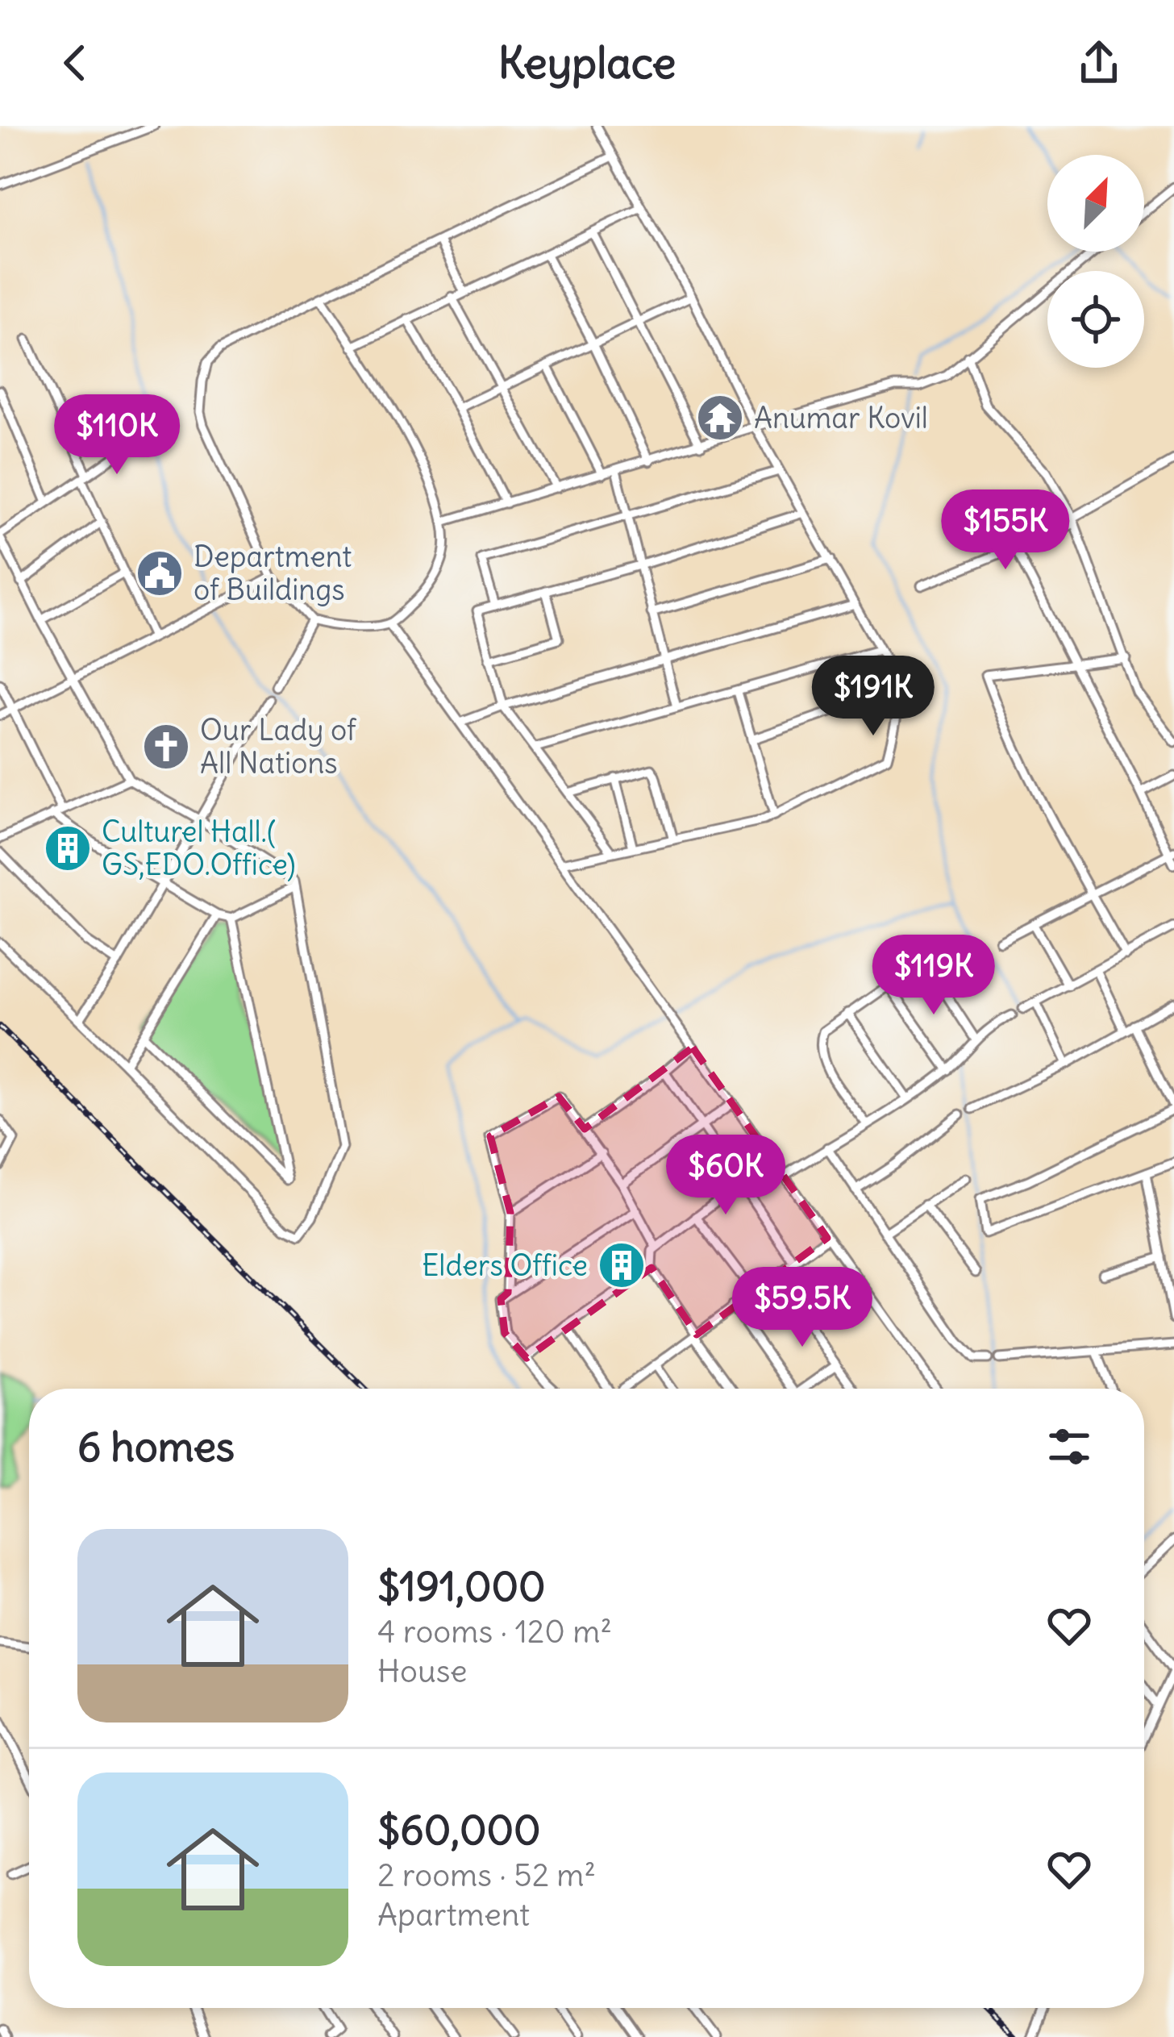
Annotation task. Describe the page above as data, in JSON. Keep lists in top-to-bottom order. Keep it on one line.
{"places":{"temple":["Anumar Kovil"],"public building":["Department of Buildings"],"church":["Our Lady of All Nations"],"building":["Culturel Hall.( GS,EDO.Office)","Elders Office"]},"north":"top right","page":{"header":"Keyplace","price":["$110K","$155K","$191K","$119K","$60K","$59.5K"],"heading":"6 homes","list":[{"name":"$191,000","note":"4 rooms · 120 m² · House"},{"name":"$60,000","note":"2 rooms · 52 m² · Apartment"}]}}
